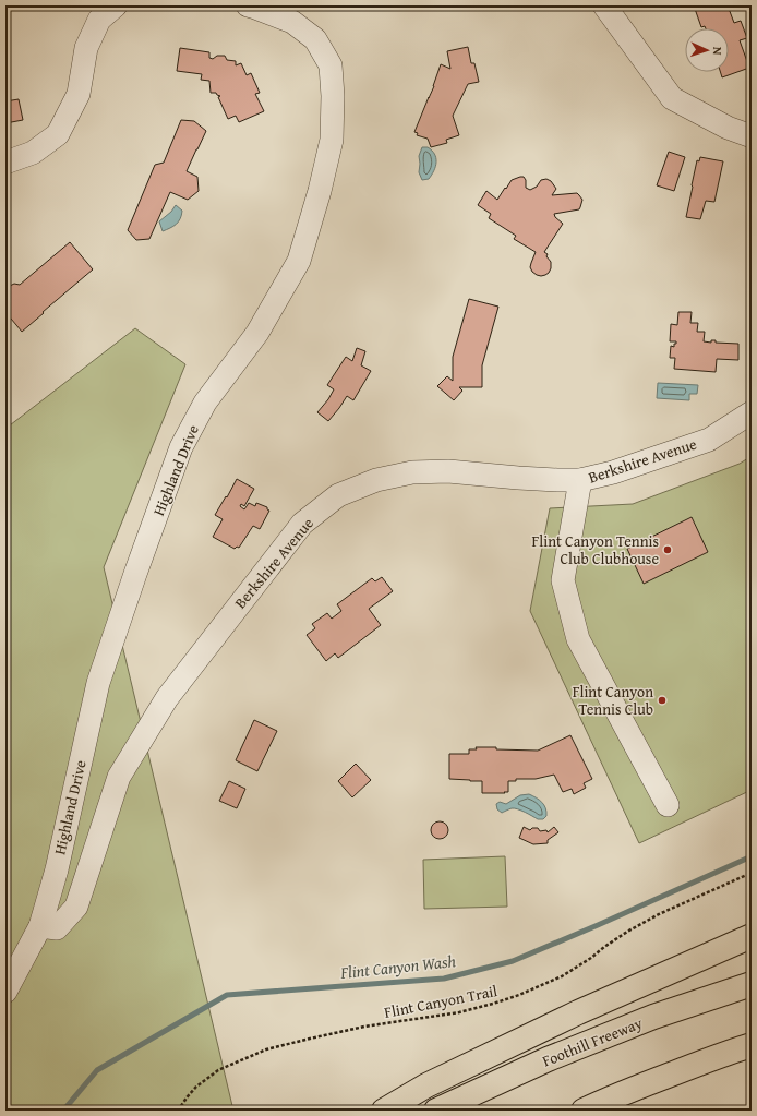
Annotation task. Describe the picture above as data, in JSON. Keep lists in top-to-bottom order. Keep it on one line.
{"streets":{"highway":["Foothill Freeway"],"street":["Berkshire Avenue","Highland Drive"],"path":["Flint Canyon Trail"]},"crossings":[["Berkshire Avenue","Highland Drive"]],"water":["Flint Canyon Wash"],"places":["Flint Canyon Tennis Club Clubhouse","Flint Canyon Tennis Club"],"north":"right"}
